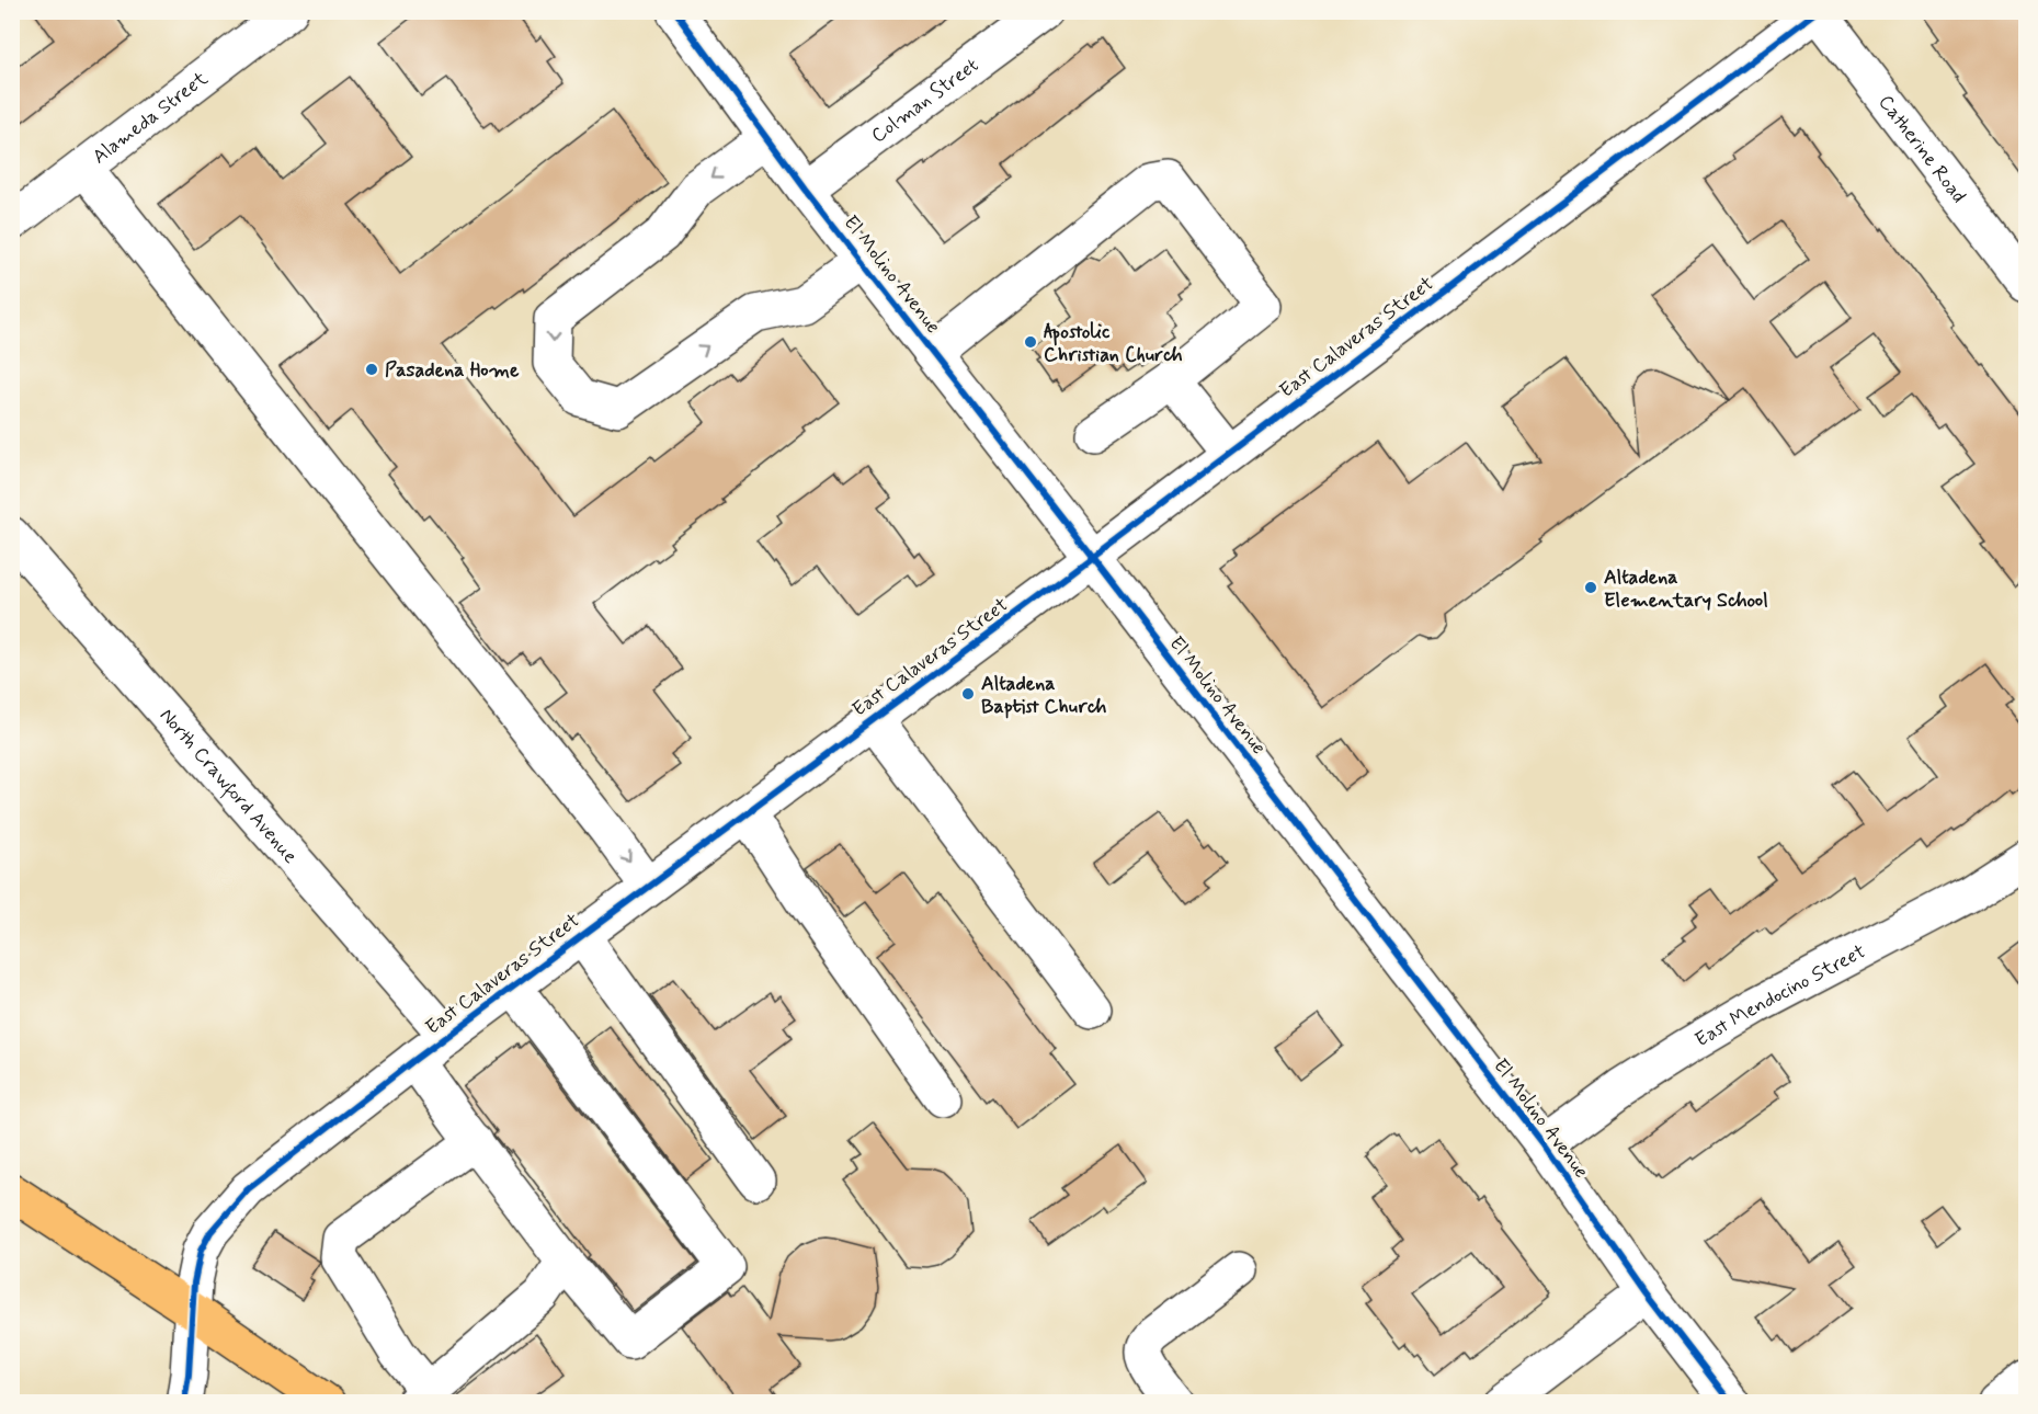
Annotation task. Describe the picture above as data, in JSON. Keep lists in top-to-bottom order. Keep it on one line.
{"streets":{"street":["Colman Street","Alameda Street","Catherine Road","El Molino Avenue","East Calaveras Street","North Crawford Avenue","East Mendocino Street"]},"crossings":[["Colman Street","El Molino Avenue"],["Catherine Road","East Calaveras Street"],["El Molino Avenue","East Calaveras Street"],["El Molino Avenue","East Mendocino Street"],["East Calaveras Street","North Crawford Avenue"]],"places":["Apostolic Christian Church","Pasadena Home","Altadena Elementary School","Altadena Baptist Church"]}
